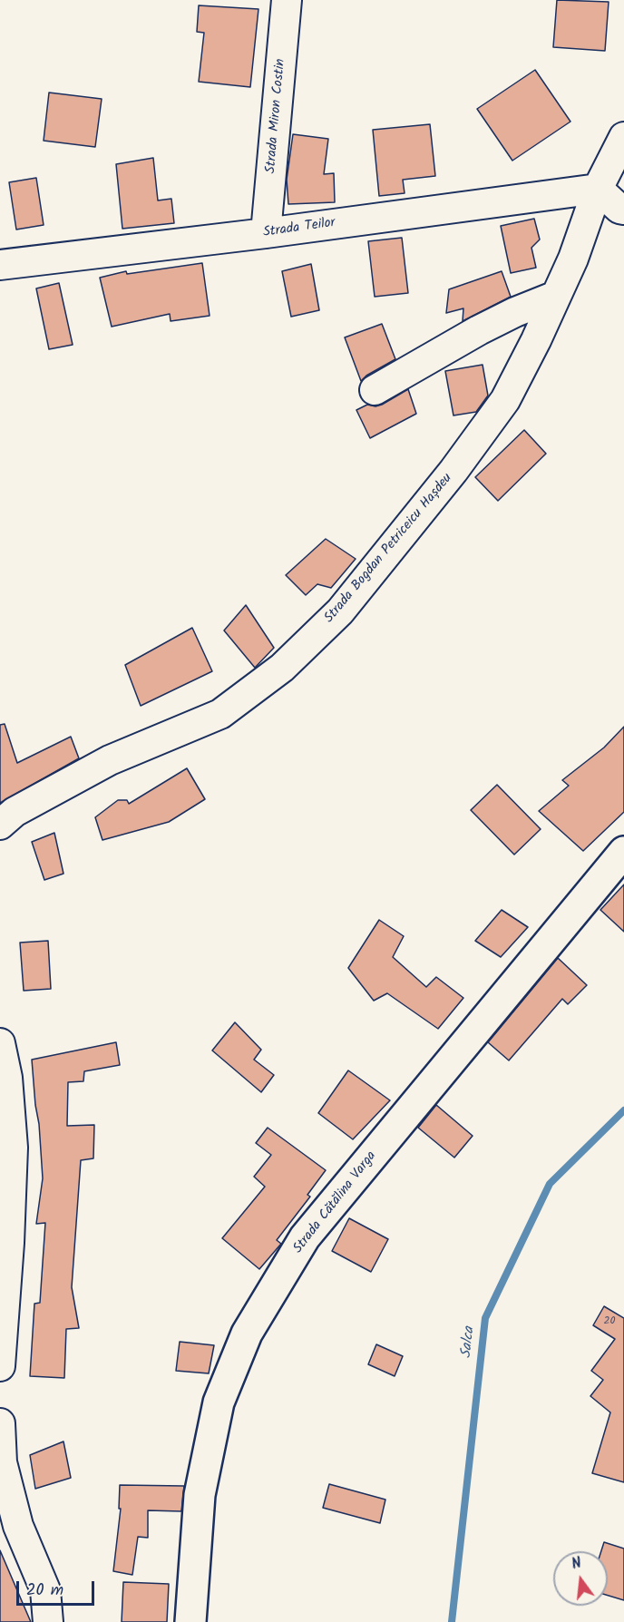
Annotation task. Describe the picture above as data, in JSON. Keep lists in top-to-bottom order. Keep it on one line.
{"streets":{"main road":["Strada Cătălina Varga"],"street":["Strada Miron Costin","Strada Teilor","Strada Bogdan Petriceicu Hașdeu"]},"crossings":[["Strada Miron Costin","Strada Teilor"],["Strada Teilor","Strada Bogdan Petriceicu Hașdeu"]],"water":["Salca"],"house_numbers":["20"],"scale_bar":"20 m","north":"top"}
